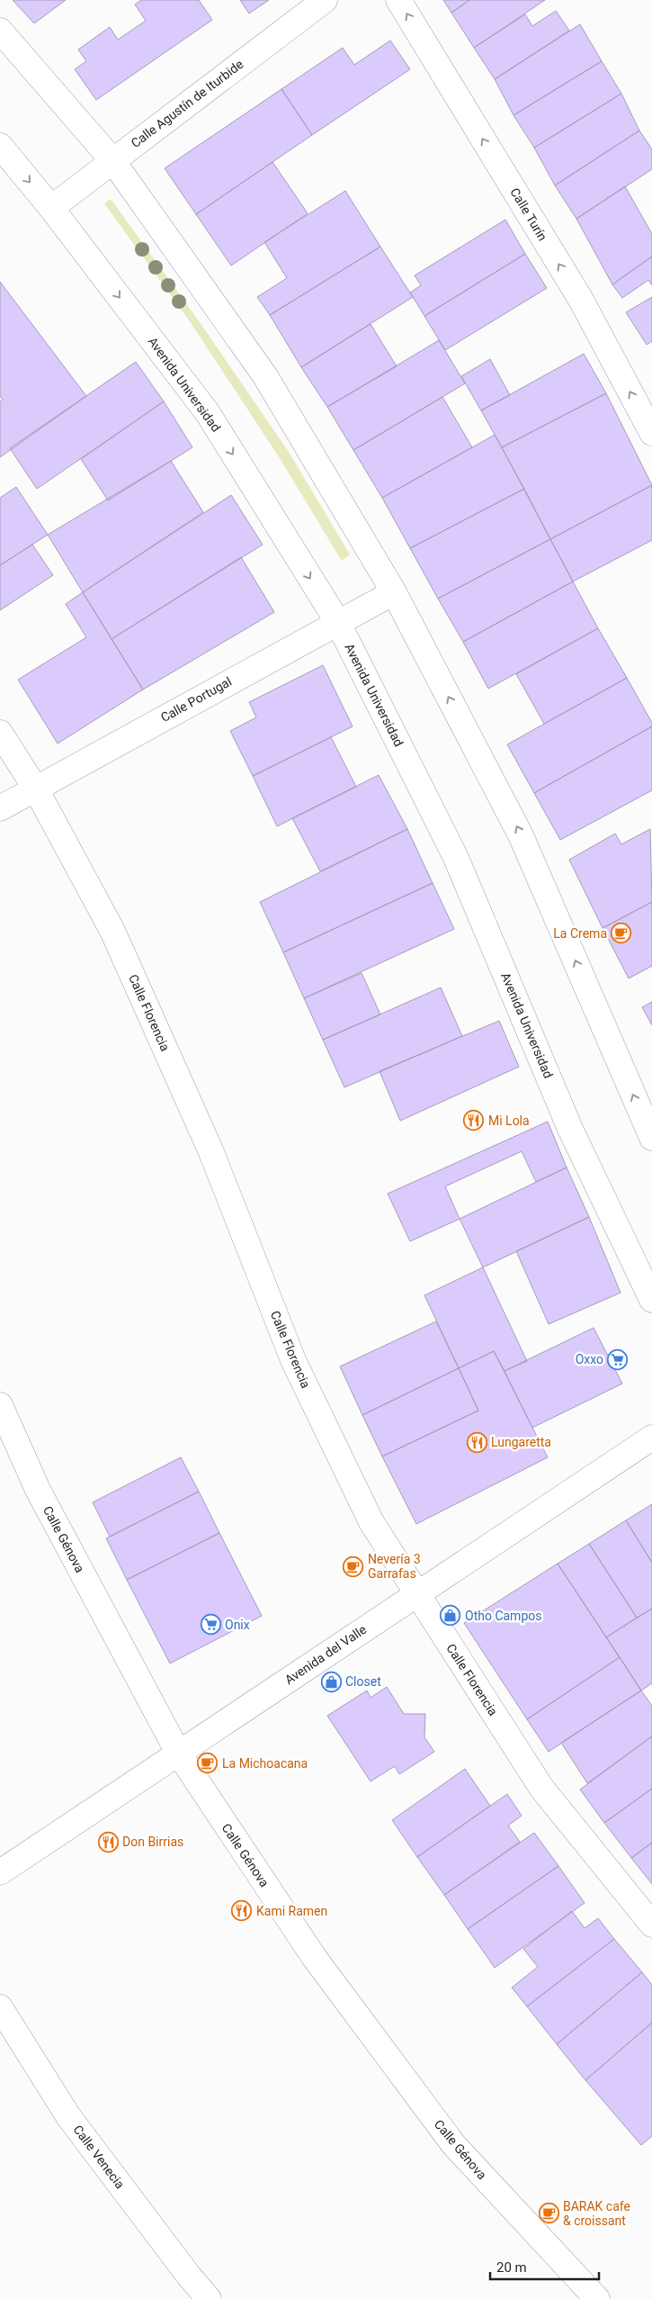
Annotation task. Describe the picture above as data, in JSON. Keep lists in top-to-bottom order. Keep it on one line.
{"streets":{"street":["Calle Agustín de Iturbide","Calle Turín","Avenida Universidad","Calle Portugal","Calle Florencia","Calle Génova","Avenida del Valle","Calle Venecia"]},"crossings":[["Calle Agustín de Iturbide","Avenida Universidad"],["Avenida Universidad","Calle Portugal"],["Calle Portugal","Calle Florencia"],["Calle Florencia","Avenida del Valle"],["Calle Génova","Avenida del Valle"]],"one_way":["Calle Turín"],"places":{"cafe":["La Crema","Nevería 3 Garrafas","La Michoacana","BARAK cafe & croissant"],"restaurant":["Mi Lola","Lungaretta","Don Birrias","Kami Ramen"],"supermarket":["Oxxo","Onix"],"shop":["Otho Campos","Closet"]},"scale_bar":"20 m"}
